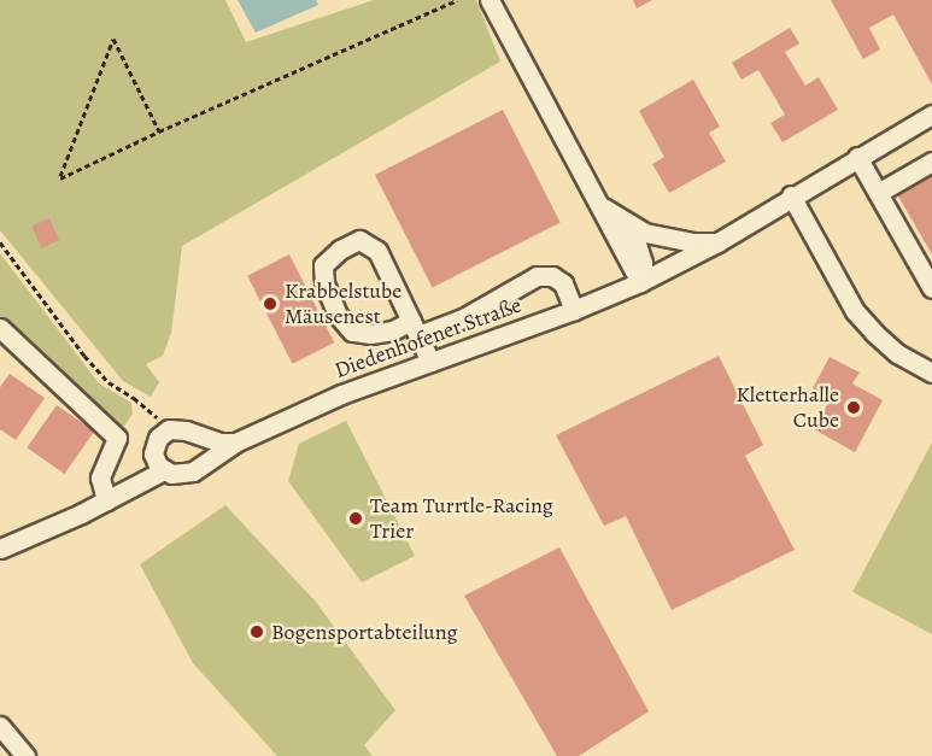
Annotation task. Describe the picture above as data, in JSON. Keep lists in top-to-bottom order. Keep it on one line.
{"streets":{"street":["Diedenhofener Straße"]},"places":["Krabbelstube Mäusenest","Kletterhalle Cube","Team Turrtle-Racing Trier","Bogensportabteilung"]}
